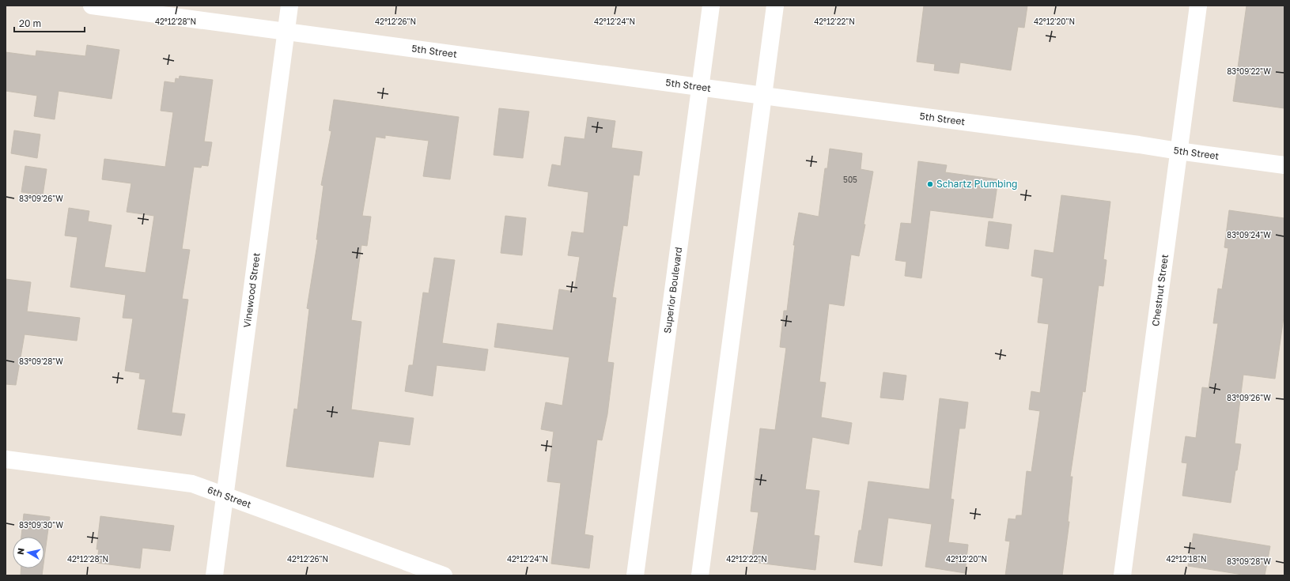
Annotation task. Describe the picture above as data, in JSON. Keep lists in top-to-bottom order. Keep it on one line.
{"streets":{"street":["5th Street","Superior Boulevard","Chestnut Street","Vinewood Street","6th Street"]},"crossings":[["5th Street","Superior Boulevard"],["5th Street","Chestnut Street"],["5th Street","Vinewood Street"],["Vinewood Street","6th Street"]],"places":["Schartz Plumbing"],"house_numbers":["505"],"scale_bar":"20 m","north":"left","coordinates":["42°12'28\"N","42°12'26\"N","42°12'24\"N","42°12'22\"N","42°12'20\"N","83°09'22\"W","83°09'26\"W","83°09'24\"W","83°09'28\"W","83°09'30\"W","42°12'18\"N"]}
